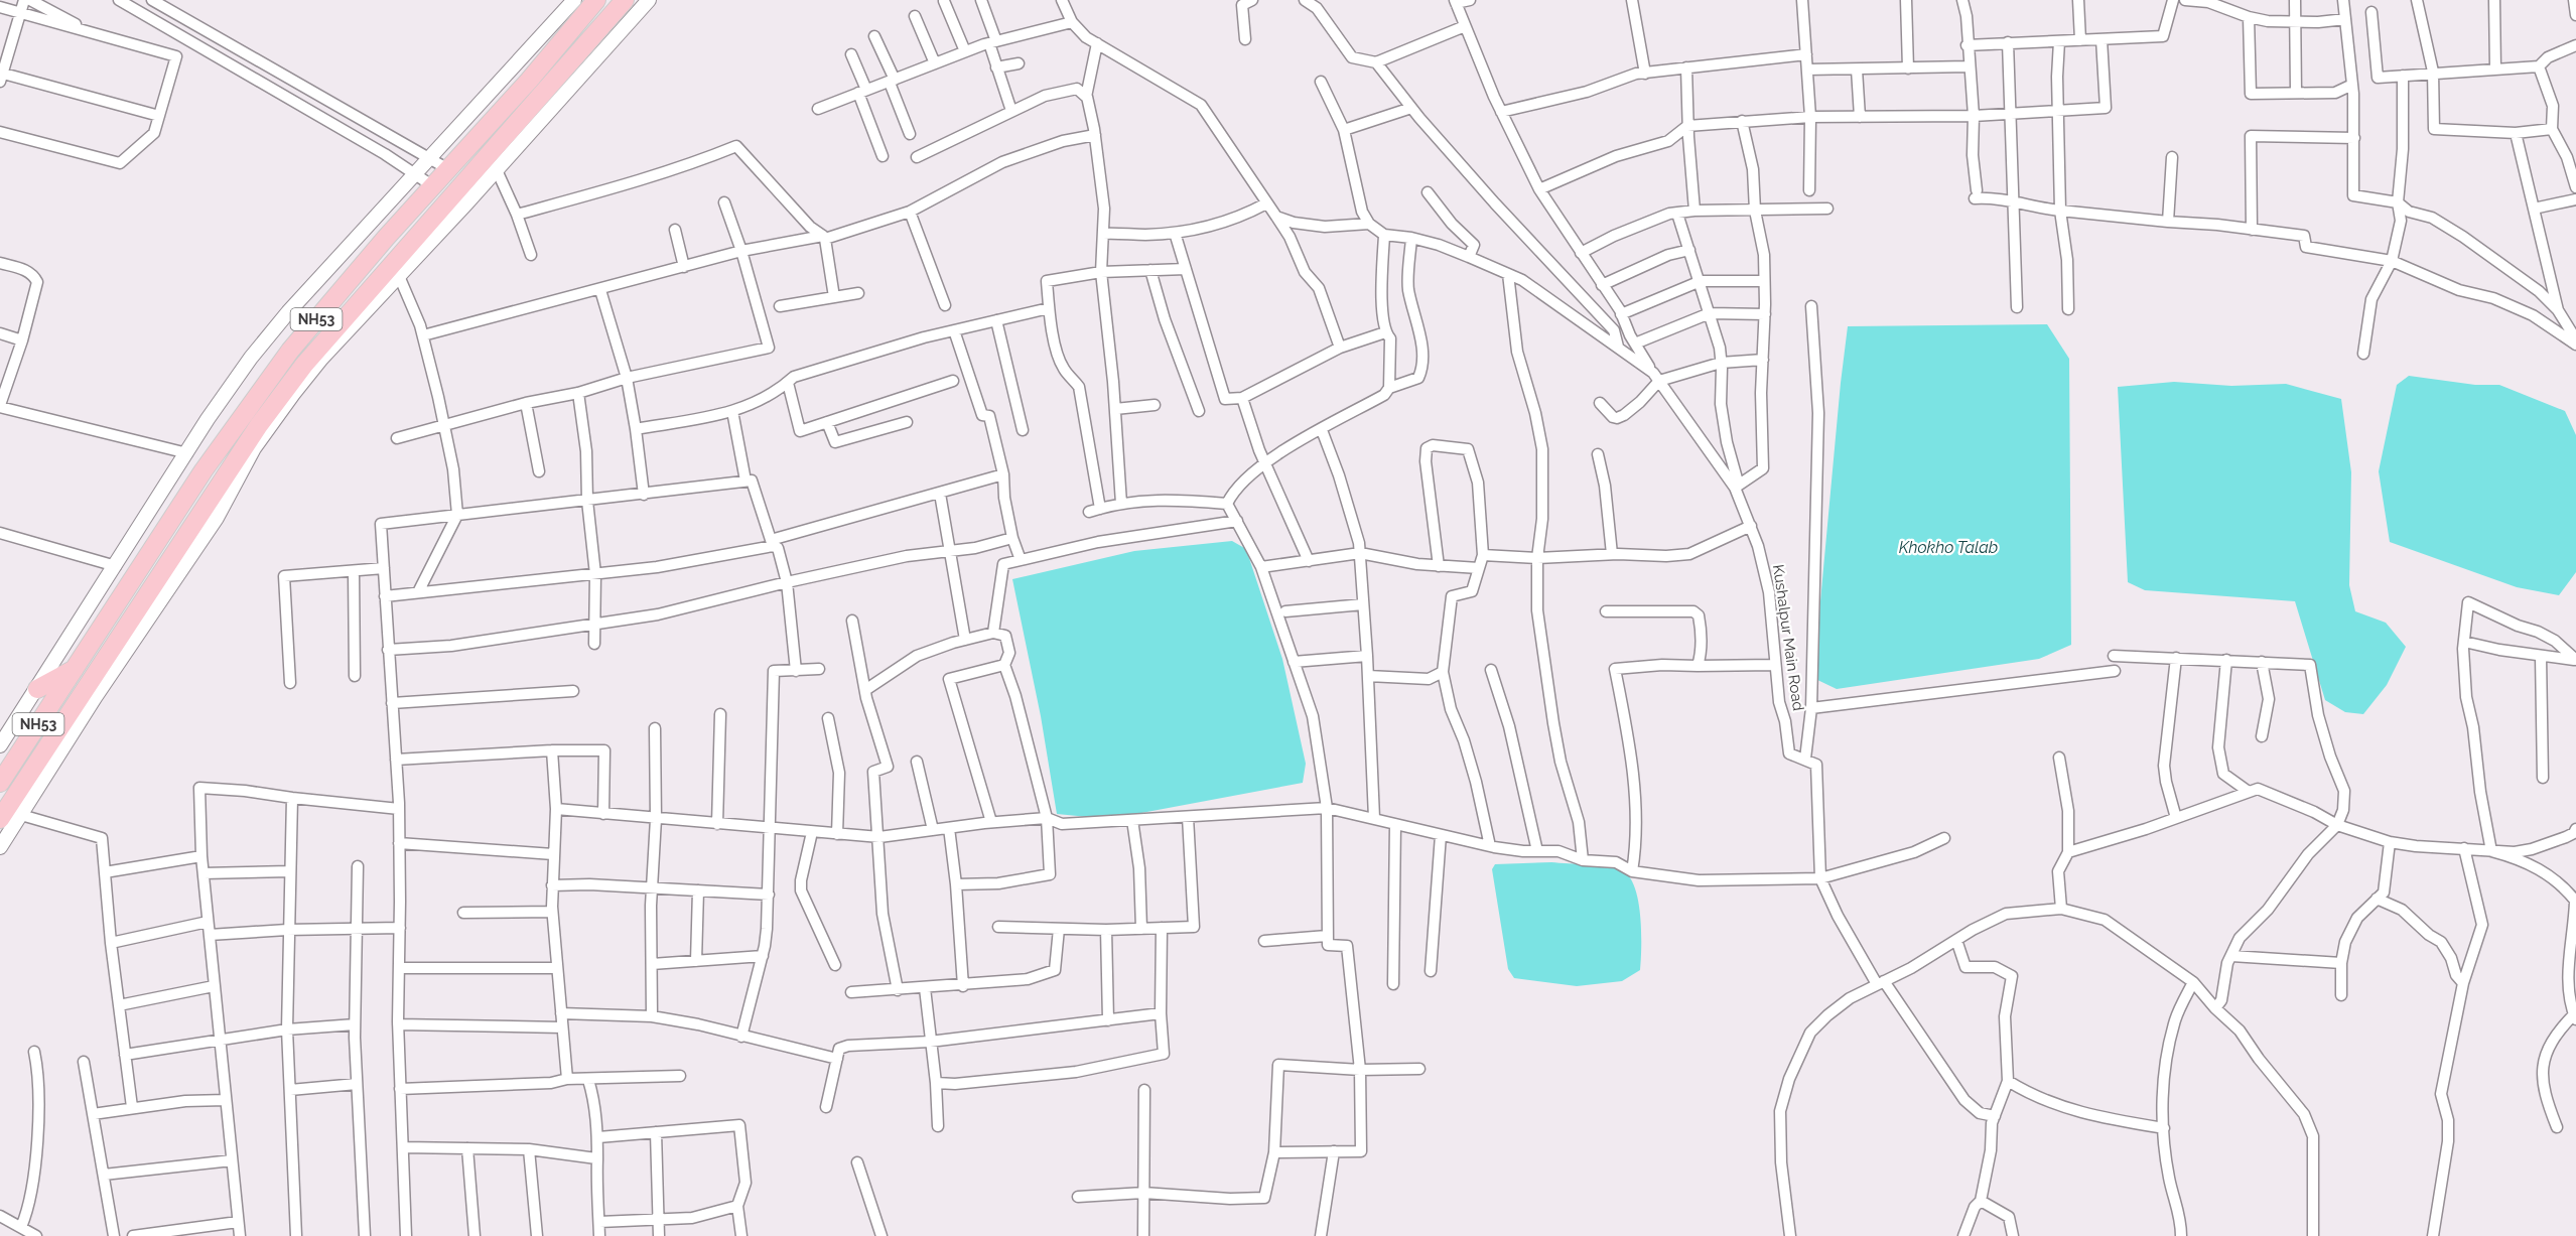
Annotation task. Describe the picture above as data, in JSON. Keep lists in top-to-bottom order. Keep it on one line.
{"streets":{"highway":["NH53"],"street":["Kushalpur Main Road"]},"water":["Khokho Talab"]}
